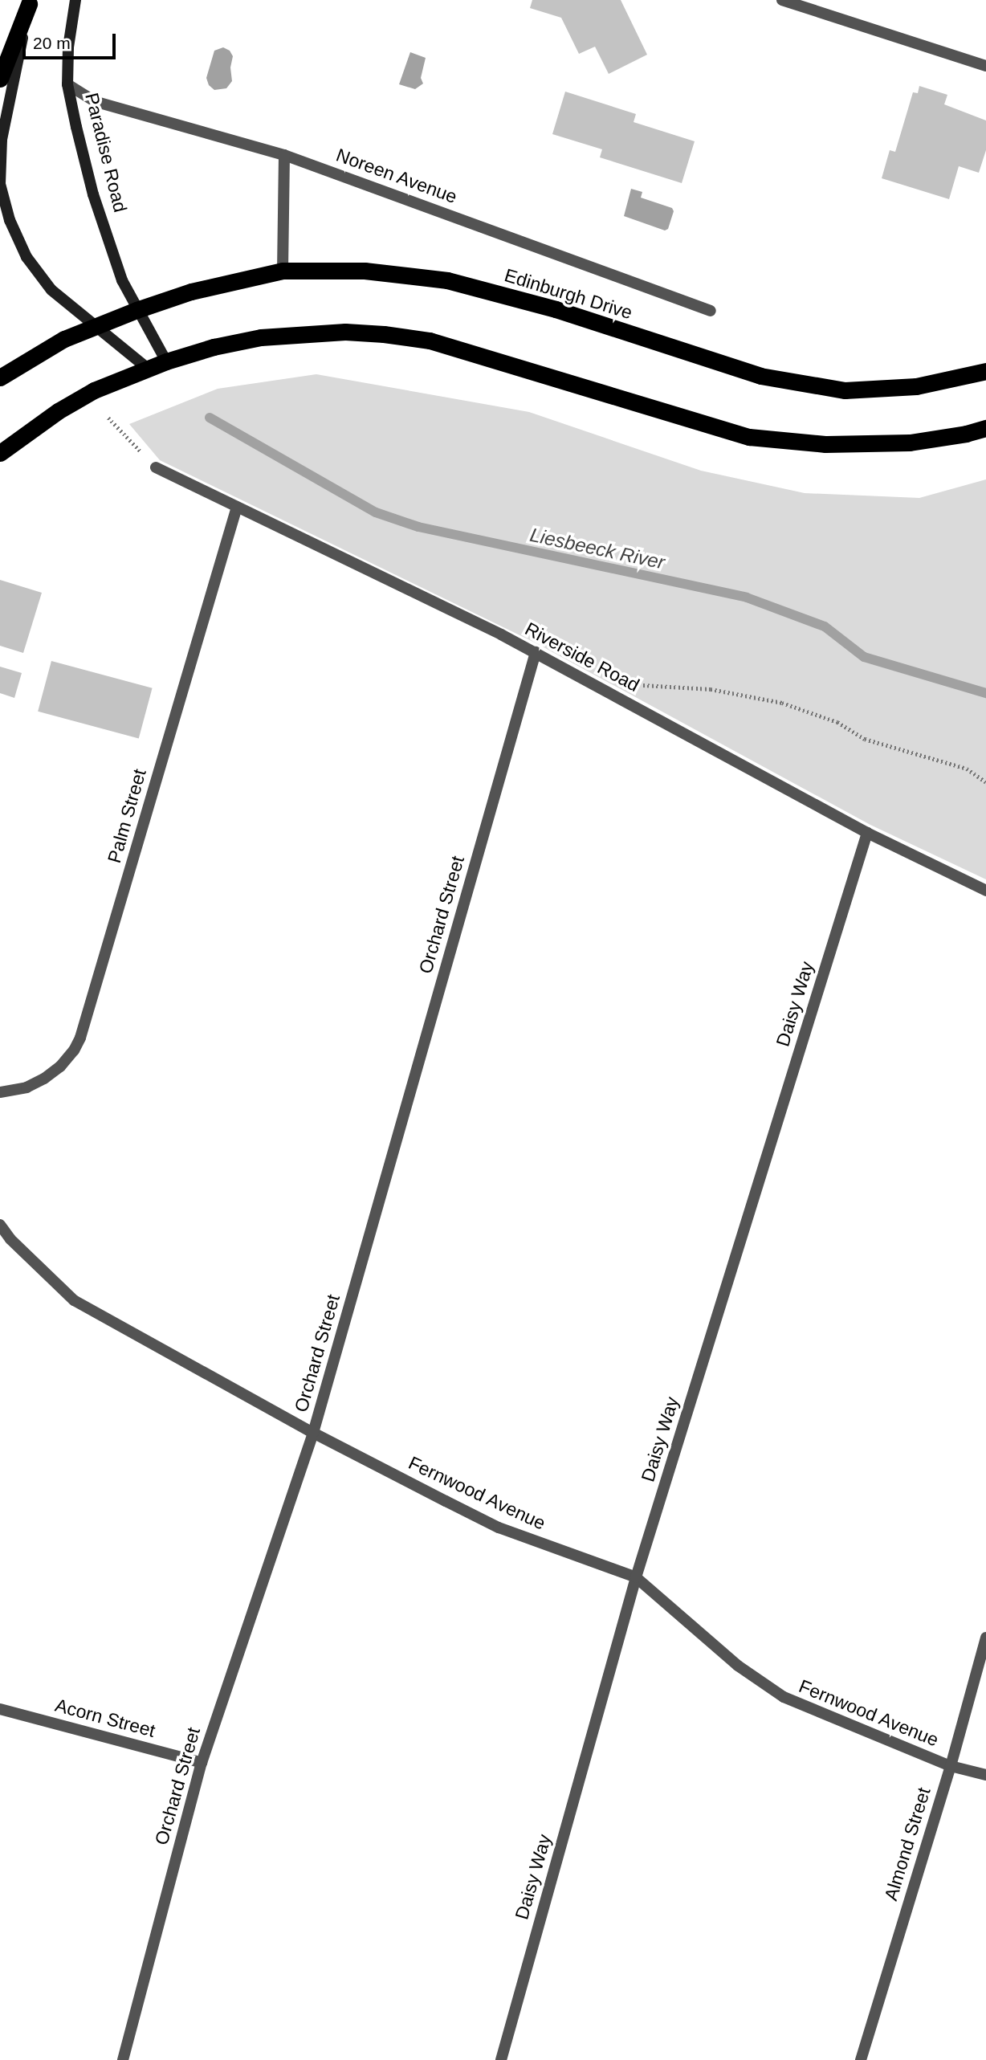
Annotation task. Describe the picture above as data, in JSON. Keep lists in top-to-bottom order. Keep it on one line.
{"streets":{"highway":["Edinburgh Drive"],"main road":["Paradise Road"],"street":["Noreen Avenue","Riverside Road","Palm Street","Orchard Street","Daisy Way","Fernwood Avenue","Acorn Street","Almond Street"]},"crossings":[["Paradise Road","Noreen Avenue"],["Paradise Road","Edinburgh Drive"],["Riverside Road","Palm Street"],["Riverside Road","Orchard Street"],["Riverside Road","Daisy Way"],["Orchard Street","Fernwood Avenue"],["Orchard Street","Acorn Street"],["Daisy Way","Fernwood Avenue"],["Fernwood Avenue","Almond Street"]],"water":["Liesbeeck River"],"scale_bar":"20 m"}
